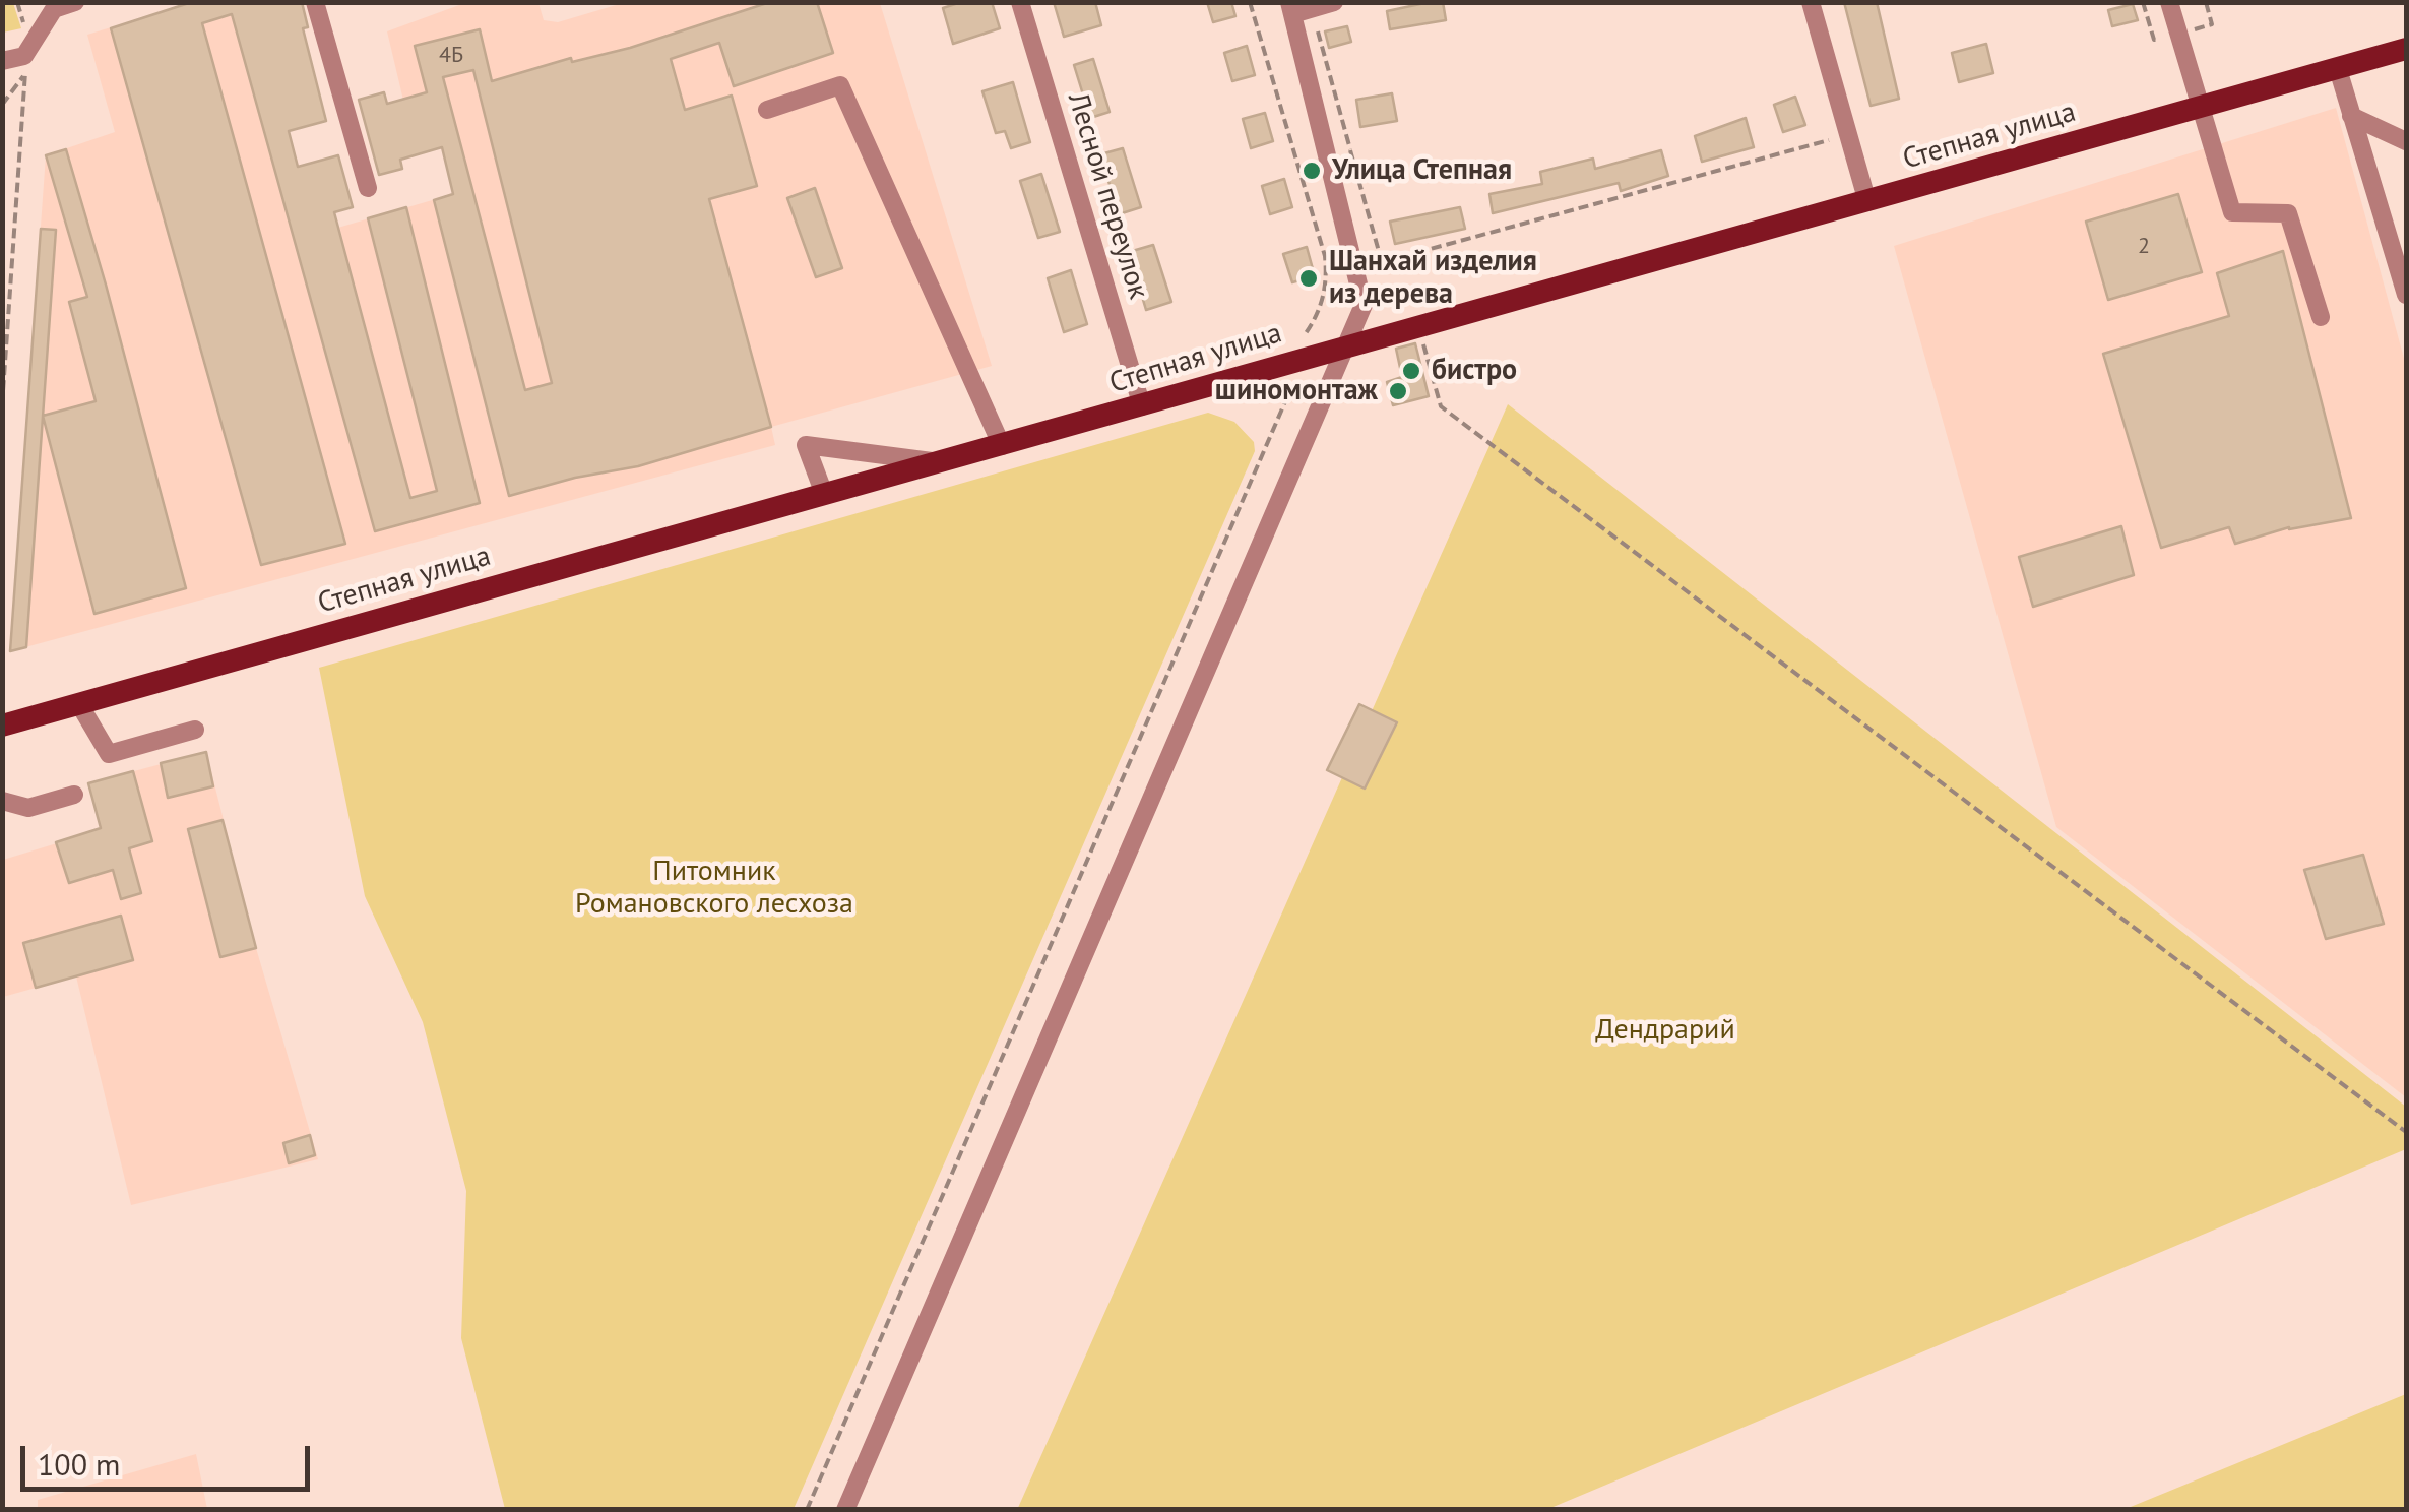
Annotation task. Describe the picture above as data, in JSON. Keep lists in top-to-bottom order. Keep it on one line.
{"streets":{"main road":["Степная улица"],"street":["Лесной переулок"]},"crossings":[["Степная улица","Лесной переулок"]],"parks":["Питомник Романовского лесхоза","Дендрарий"],"places":["Улица Степная","Шанхай изделия из дерева","бистро","шиномонтаж"],"house_numbers":["4Б","2"],"scale_bar":"100 m"}
